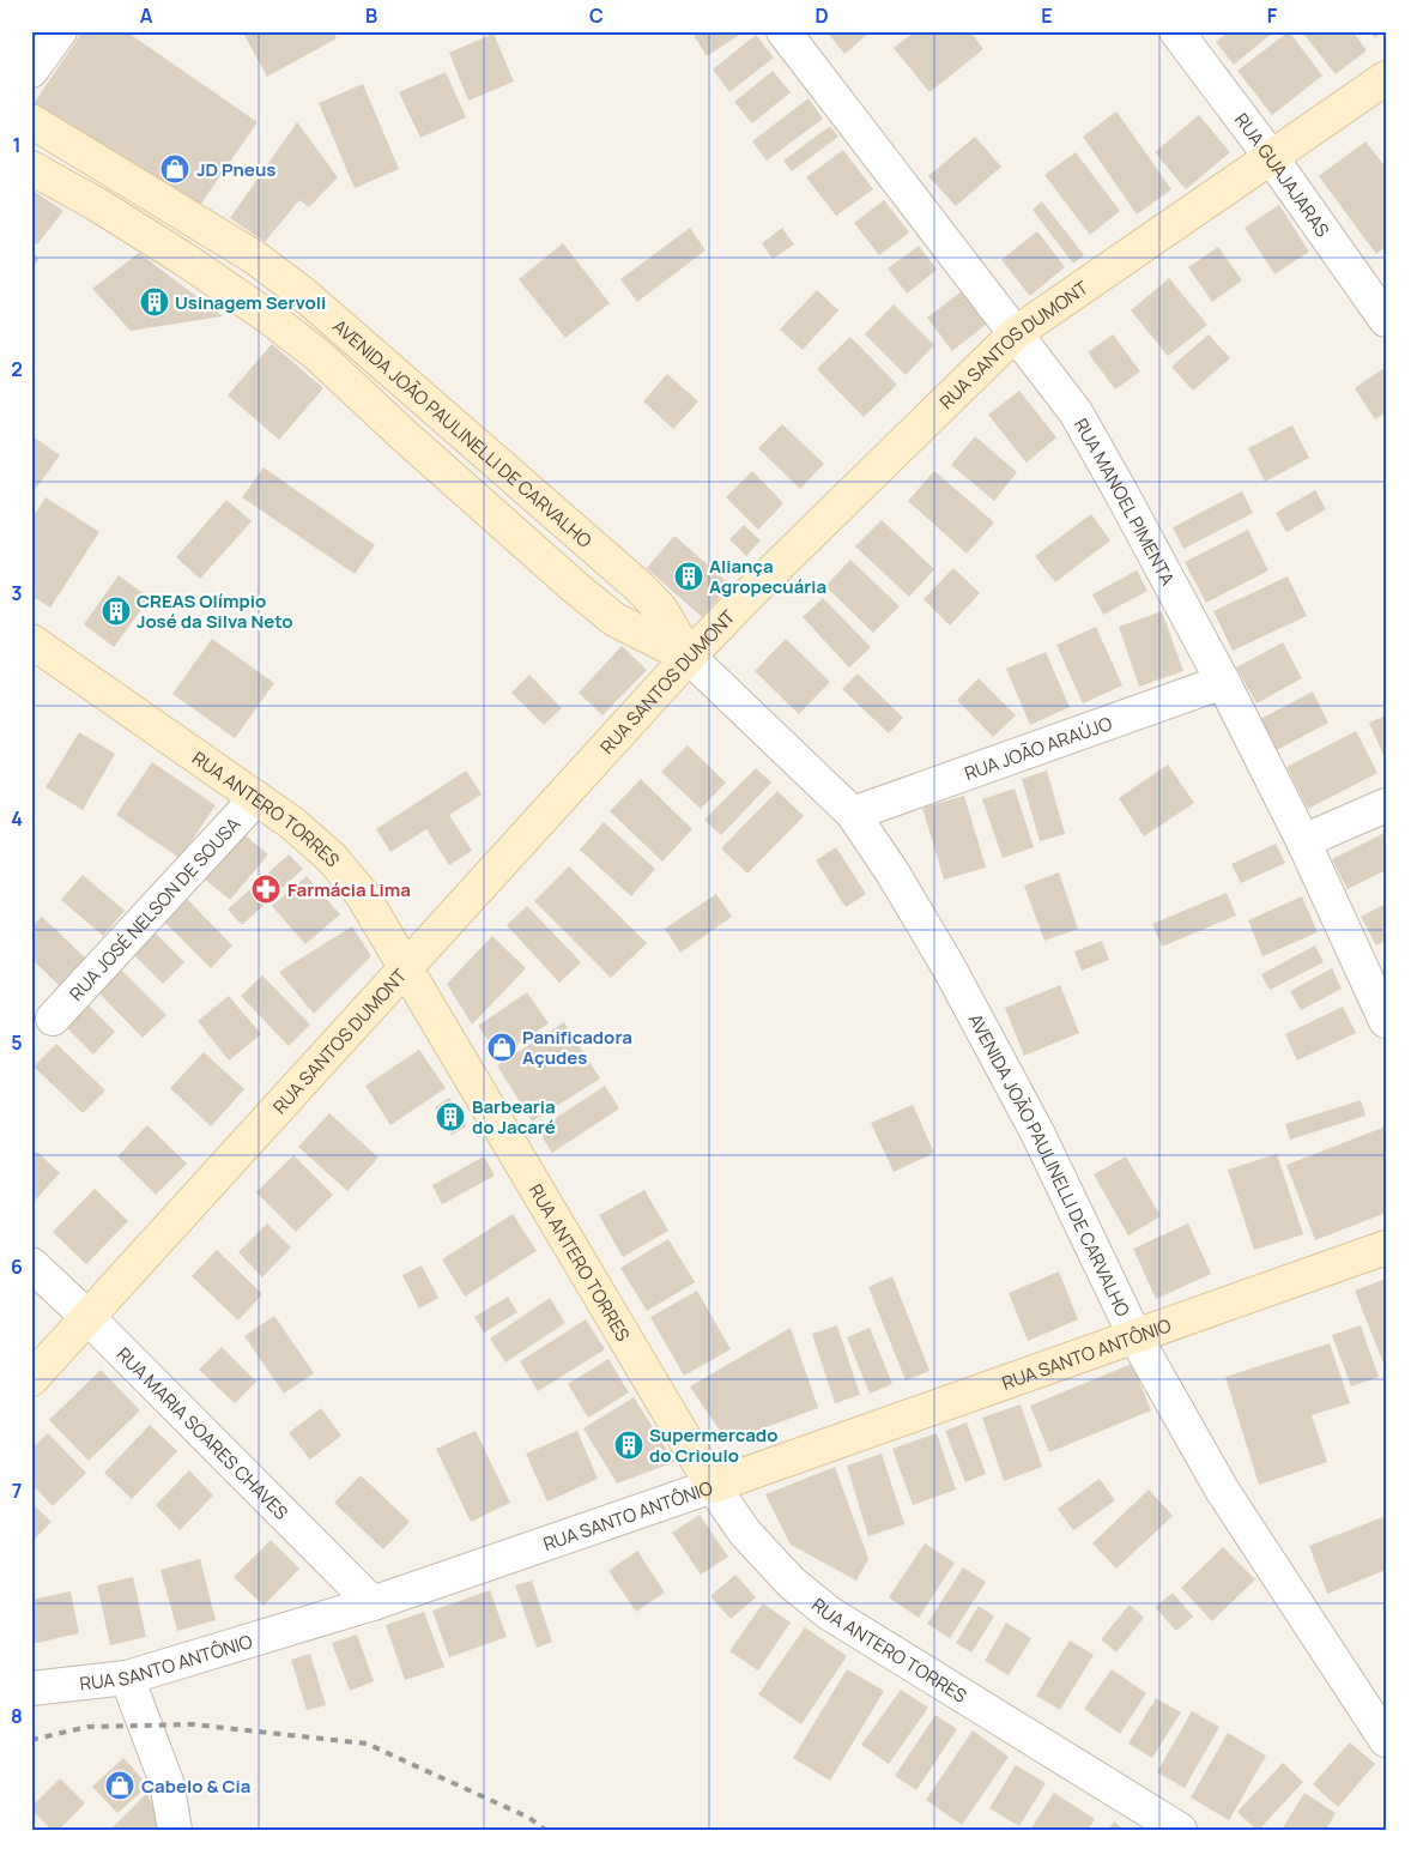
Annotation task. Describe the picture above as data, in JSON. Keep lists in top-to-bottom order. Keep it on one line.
{"streets":{"street":["RUA GUAJAJARAS","RUA SANTOS DUMONT","AVENIDA JOÃO PAULINELLI DE CARVALHO","RUA MANOEL PIMENTA","RUA JOÃO ARAÚJO","RUA ANTERO TORRES","RUA JOSÉ NELSON DE SOUSA","RUA SANTO ANTÔNIO","RUA MARIA SOARES CHAVES"]},"crossings":[["RUA GUAJAJARAS","RUA SANTOS DUMONT"],["RUA SANTOS DUMONT","AVENIDA JOÃO PAULINELLI DE CARVALHO"],["RUA SANTOS DUMONT","RUA MANOEL PIMENTA"],["RUA SANTOS DUMONT","RUA ANTERO TORRES"],["RUA SANTOS DUMONT","RUA MARIA SOARES CHAVES"],["AVENIDA JOÃO PAULINELLI DE CARVALHO","RUA JOÃO ARAÚJO"],["AVENIDA JOÃO PAULINELLI DE CARVALHO","RUA SANTO ANTÔNIO"],["RUA MANOEL PIMENTA","RUA JOÃO ARAÚJO"],["RUA ANTERO TORRES","RUA JOSÉ NELSON DE SOUSA"],["RUA ANTERO TORRES","RUA SANTO ANTÔNIO"],["RUA SANTO ANTÔNIO","RUA MARIA SOARES CHAVES"]],"places":{"shop":["JD Pneus","Panificadora Açudes","Cabelo & Cia"],"building":["Usinagem Servoli","Aliança Agropecuária","CREAS Olímpio José da Silva Neto","Barbearia do Jacaré","Supermercado do Crioulo"],"pharmacy":["Farmácia Lima"]},"grid":{"columns":["A","B","C","D","E","F"],"rows":["1","2","3","4","5","6","7","8"]}}
